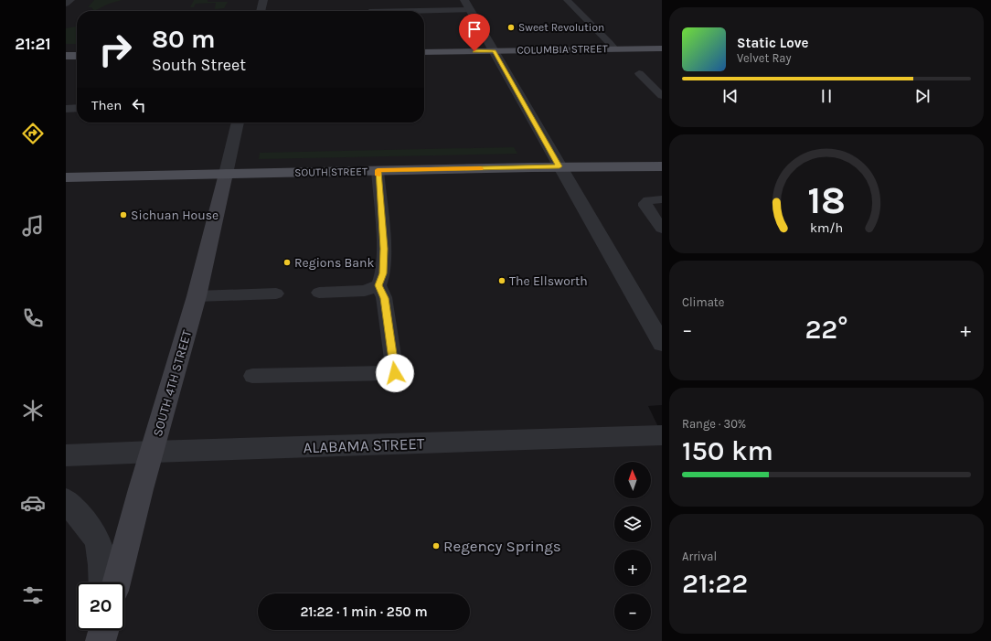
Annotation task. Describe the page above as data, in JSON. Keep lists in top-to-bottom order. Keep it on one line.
{"streets":{"main road":["COLUMBIA STREET","SOUTH STREET","SOUTH 4TH STREET"],"street":["ALABAMA STREET"]},"crossings":[["SOUTH STREET","SOUTH 4TH STREET"],["SOUTH 4TH STREET","ALABAMA STREET"]],"places":["Sweet Revolution","Sichuan House","Regions Bank","The Ellsworth","Regency Springs"],"north":"top","page":{"tabs":"21:21","turn":["80 m","South Street"],"song":["Static Love","Velvet Ray"],"then":"Then","tile":["Climate",["Range · 30%","150 km"],["Arrival","21:22"]],"heat":["−","22°","+"],"map_buttons":["+","−"],"limit":"20","trip":"21:22 · 1 min · 250 m","gauge":["18","km/h"]}}
